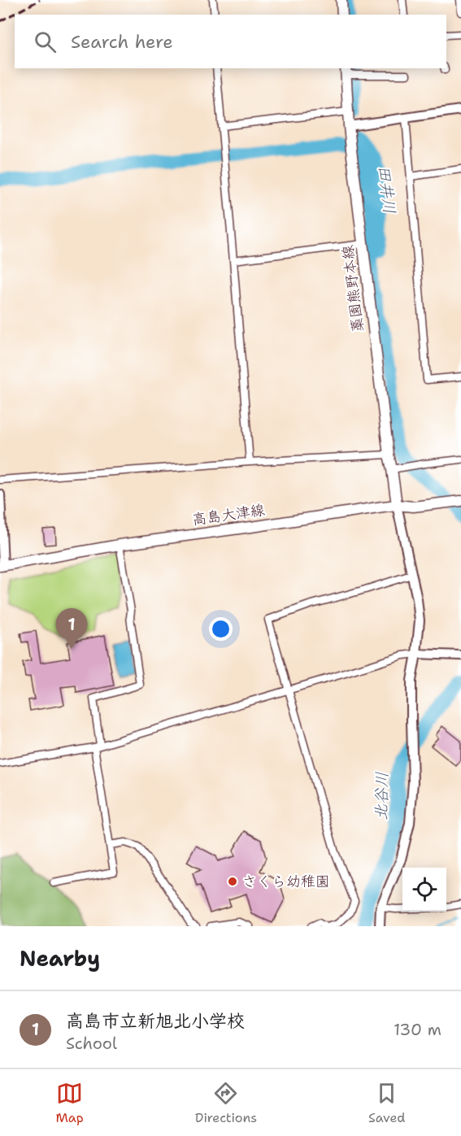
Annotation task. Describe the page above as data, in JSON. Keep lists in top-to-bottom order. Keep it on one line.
{"streets":{"main road":["藁園熊野本線","高島大津線"]},"crossings":[["藁園熊野本線","高島大津線"]],"water":["田井川","北谷川"],"places":["さくら幼稚園"],"page":{"search":"Search here","pins":"1","heading":"Nearby","list":[{"mark":"1","name":"高島市立新旭北小学校","note":"School","value":"130 m"}],"nav":["Map","Directions","Saved"]}}
